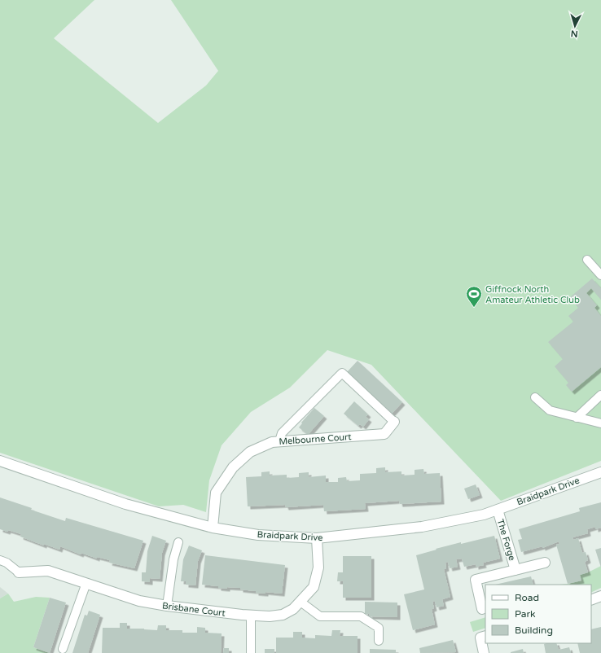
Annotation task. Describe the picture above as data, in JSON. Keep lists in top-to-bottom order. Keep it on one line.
{"streets":{"street":["Melbourne Court","Braidpark Drive","The Forge","Brisbane Court"]},"crossings":[["Melbourne Court","Braidpark Drive"],["Braidpark Drive","The Forge"],["Braidpark Drive","Brisbane Court"]],"places":{"sports":["Giffnock North Amateur Athletic Club"]},"legend":["Road","Park","Building"],"north":"bottom"}
